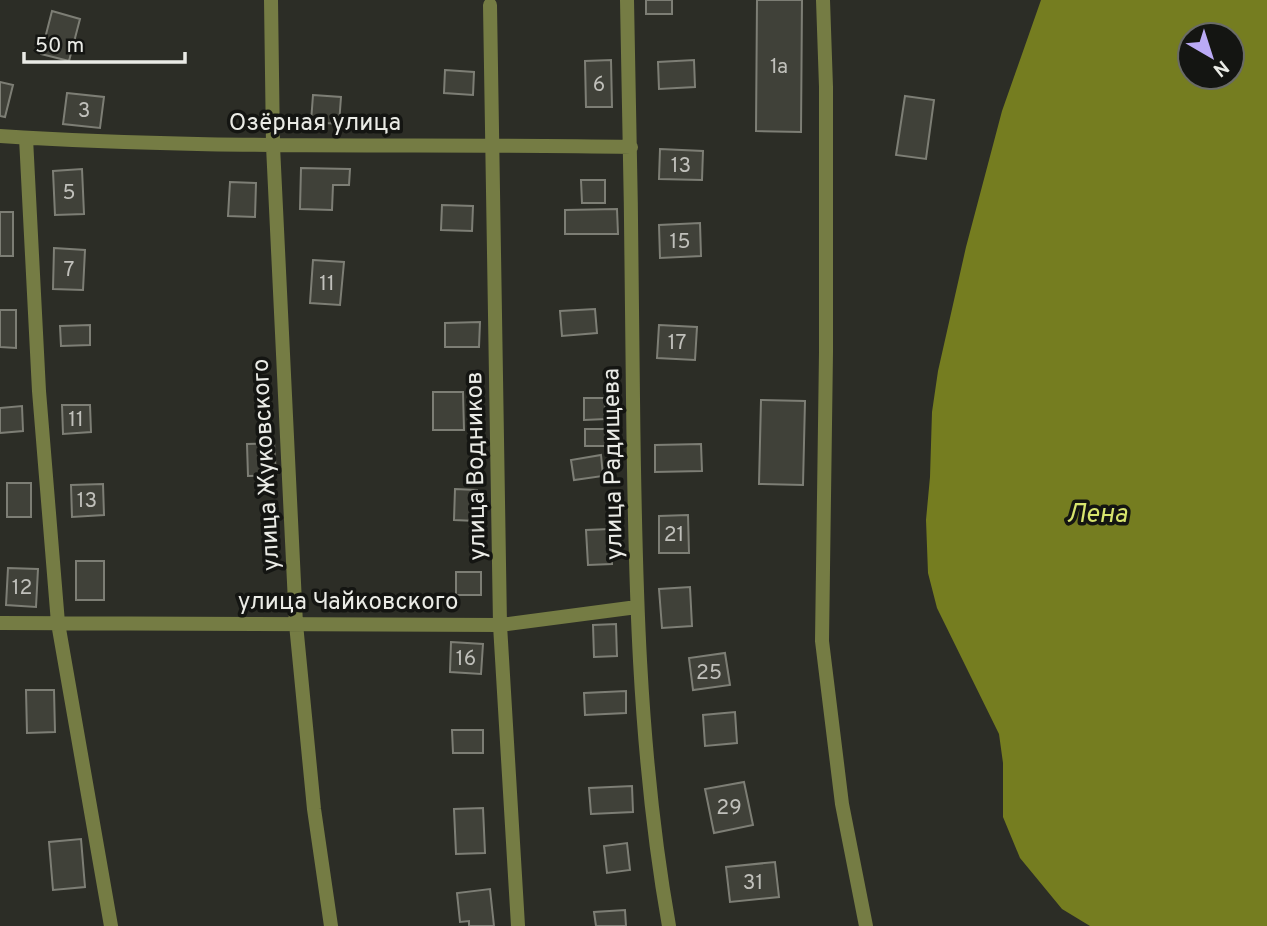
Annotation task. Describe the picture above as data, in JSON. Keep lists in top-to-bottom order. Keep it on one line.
{"streets":{"street":["Озёрная улица","улица Радищева","улица Жуковского","улица Водников","улица Чайковского"]},"crossings":[["Озёрная улица","улица Радищева"],["Озёрная улица","улица Жуковского"],["Озёрная улица","улица Водников"],["улица Радищева","улица Чайковского"],["улица Жуковского","улица Чайковского"],["улица Водников","улица Чайковского"]],"water":["Лена"],"house_numbers":["1а","6","3","13","5","15","7","11","17","11","13","21","12","16","25","29","31"],"scale_bar":"50 m","north":"bottom right"}
